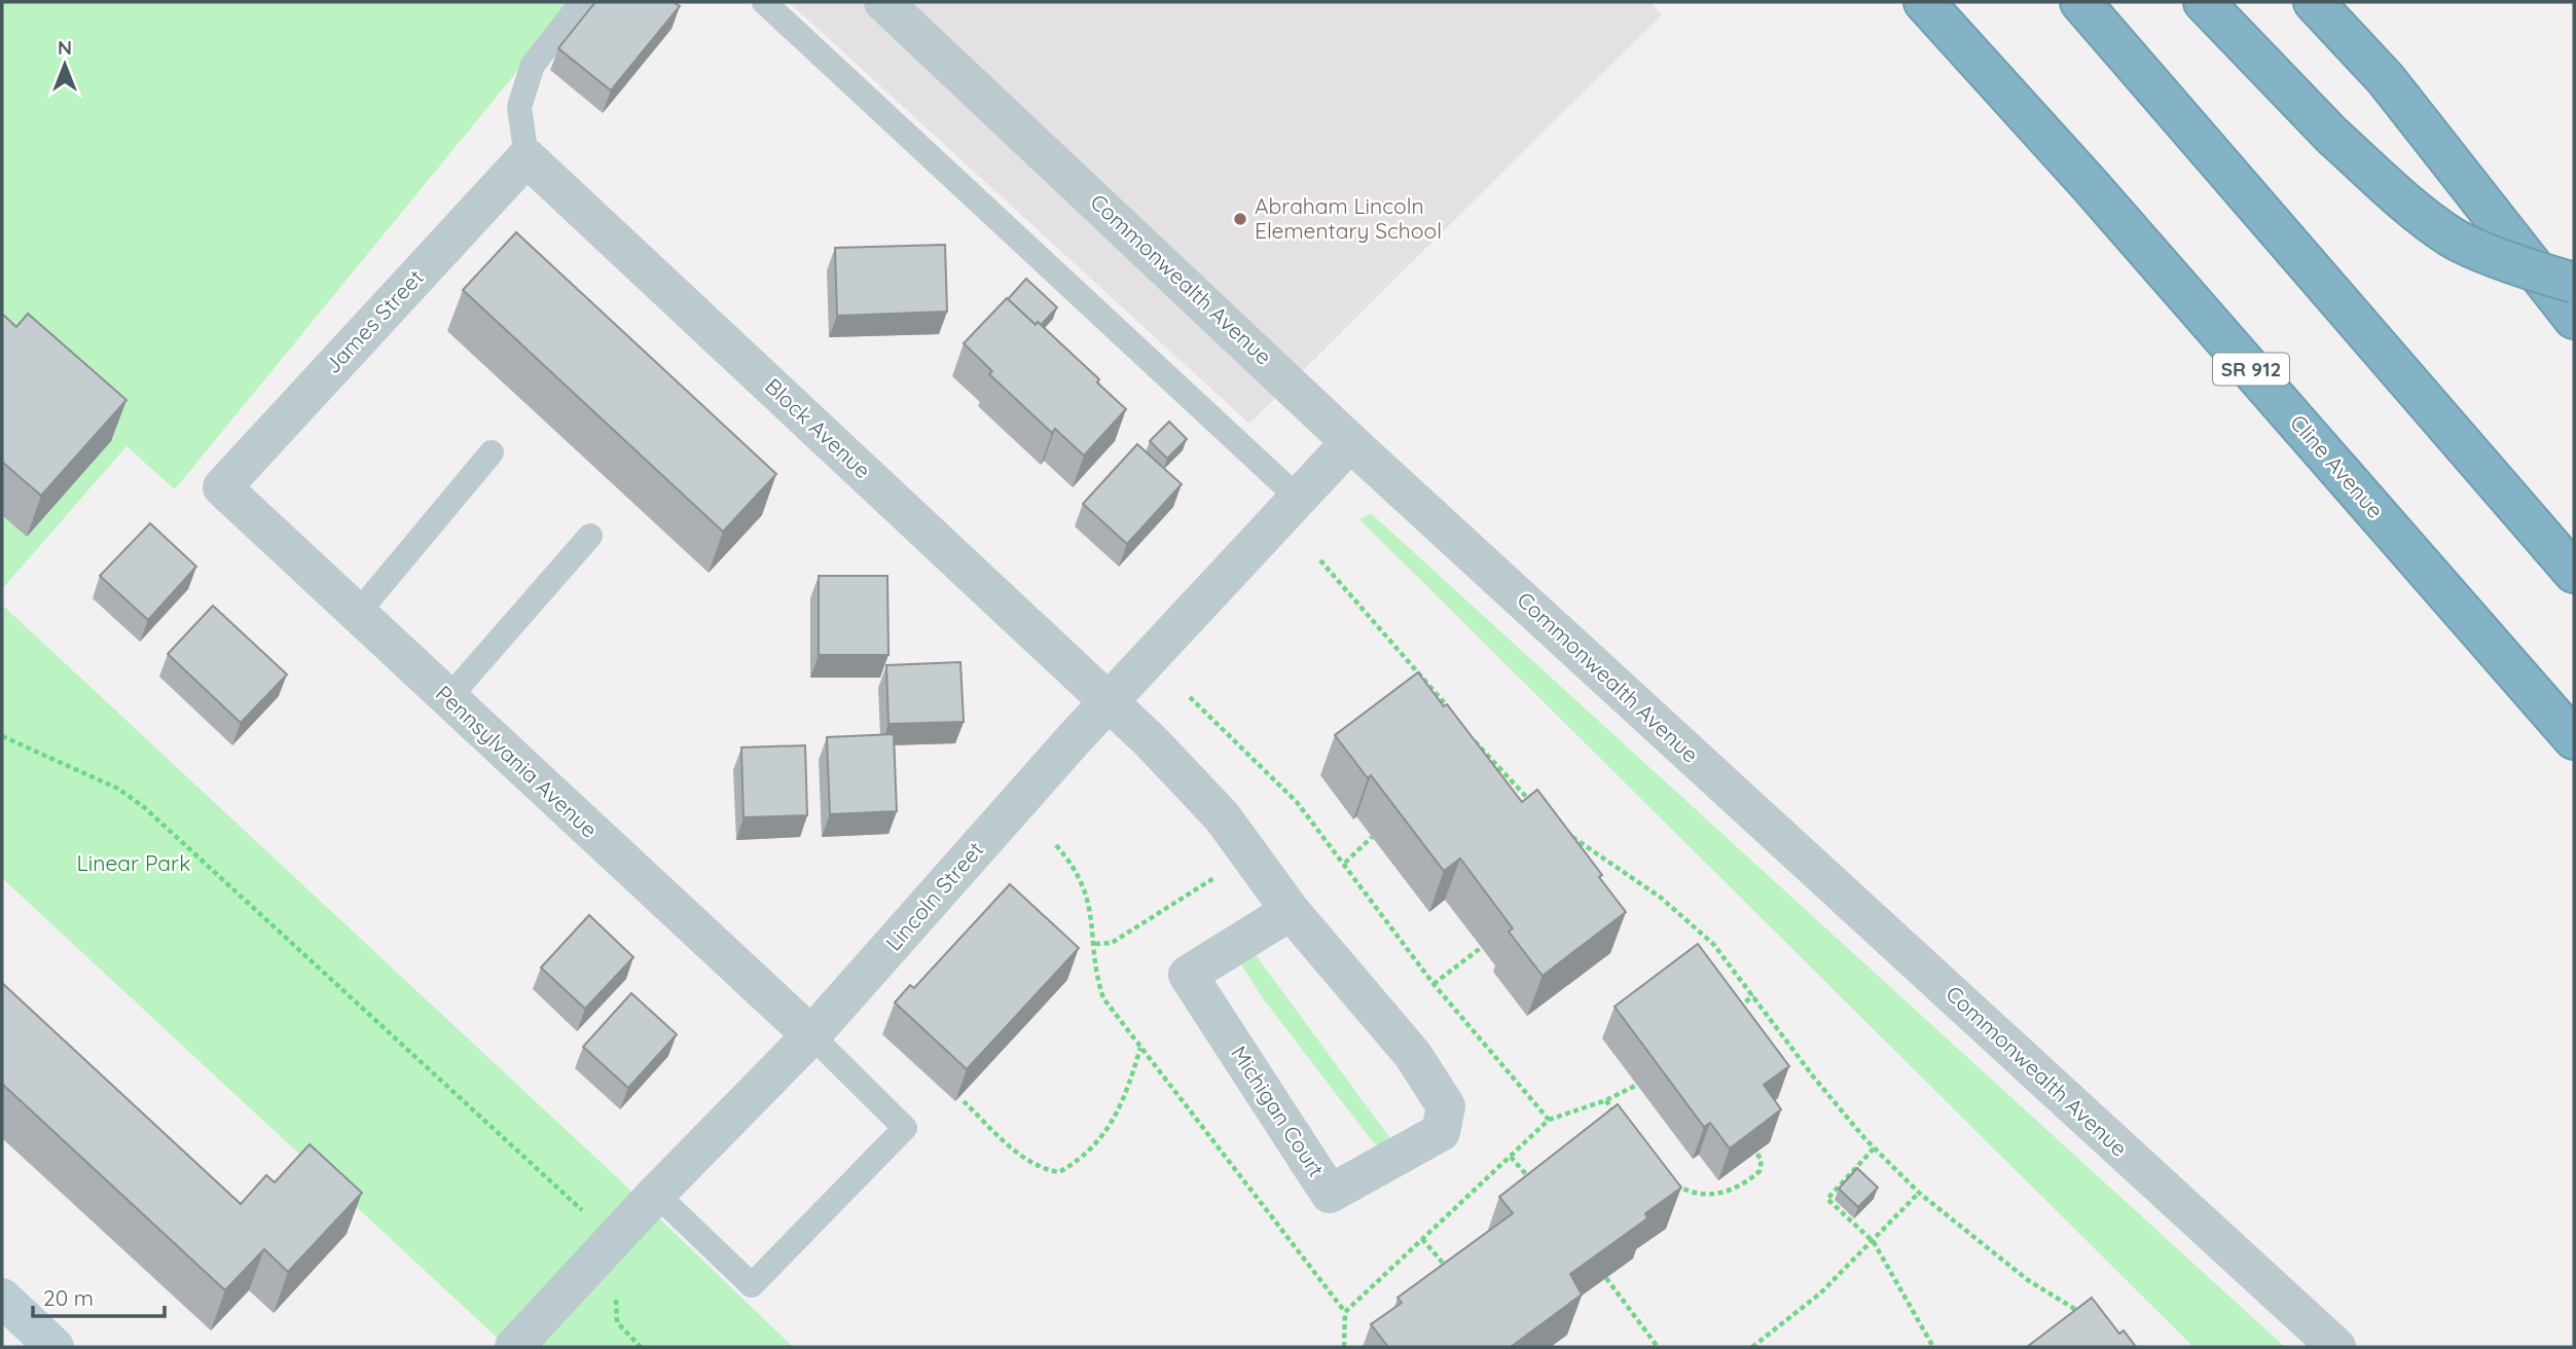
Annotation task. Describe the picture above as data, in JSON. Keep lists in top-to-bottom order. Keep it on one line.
{"streets":{"highway":["SR 912","Cline Avenue"],"street":["Commonwealth Avenue","James Street","Block Avenue","Pennsylvania Avenue","Lincoln Street","Michigan Court"]},"crossings":[["Commonwealth Avenue","Lincoln Street"],["James Street","Block Avenue"],["James Street","Pennsylvania Avenue"],["Block Avenue","Lincoln Street"],["Block Avenue","Michigan Court"],["Pennsylvania Avenue","Lincoln Street"],["Lincoln Street","Michigan Court"]],"parks":["Linear Park"],"places":["Abraham Lincoln Elementary School"],"scale_bar":"20 m","north":"top"}
